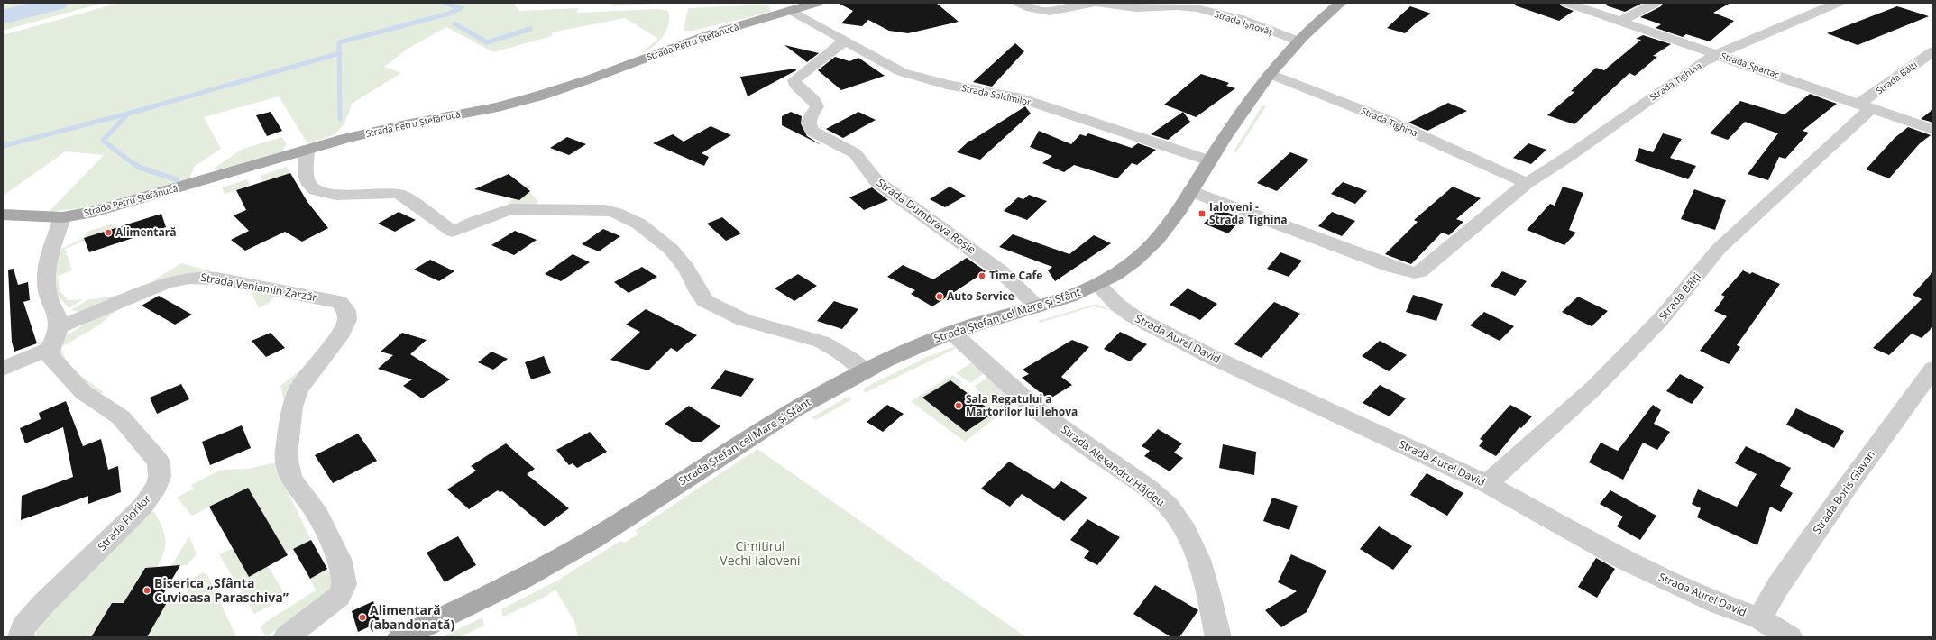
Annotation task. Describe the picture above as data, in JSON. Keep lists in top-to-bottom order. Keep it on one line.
{"streets":{"main road":["Strada Petru Ștefănucă","Strada Ștefan cel Mare și Sfânt"],"street":["Strada Ișnovăț","Strada Spartac","Strada Bălți","Strada Tighina","Strada Salcîmilor","Strada Dumbrava Roșie","Strada Veniamin Zarzăr","Strada Aurel David","Strada Alexandru Hâjdeu","Strada Boris Glavan","Strada Florilor"]},"crossings":[["Strada Ișnovăț","Strada Ștefan cel Mare și Sfânt"],["Strada Petru Ștefănucă","Strada Salcîmilor"],["Strada Spartac","Strada Bălți"],["Strada Spartac","Strada Tighina"],["Strada Bălți","Strada Aurel David"],["Strada Tighina","Strada Ștefan cel Mare și Sfânt"],["Strada Salcîmilor","Strada Dumbrava Roșie"],["Strada Salcîmilor","Strada Ștefan cel Mare și Sfânt"],["Strada Dumbrava Roșie","Strada Ștefan cel Mare și Sfânt"],["Strada Ștefan cel Mare și Sfânt","Strada Aurel David"],["Strada Ștefan cel Mare și Sfânt","Strada Alexandru Hâjdeu"],["Strada Aurel David","Strada Boris Glavan"]],"parks":["Cimitirul Vechi Ialoveni"],"places":{"transit":["Ialoveni - Strada Tighina"],"other":["Alimentară","Time Cafe","Auto Service","Sala Regatului a Martorilor lui Iehova","Biserica „Sfânta Cuvioasa Paraschiva”","Alimentară (abandonată)"]}}
